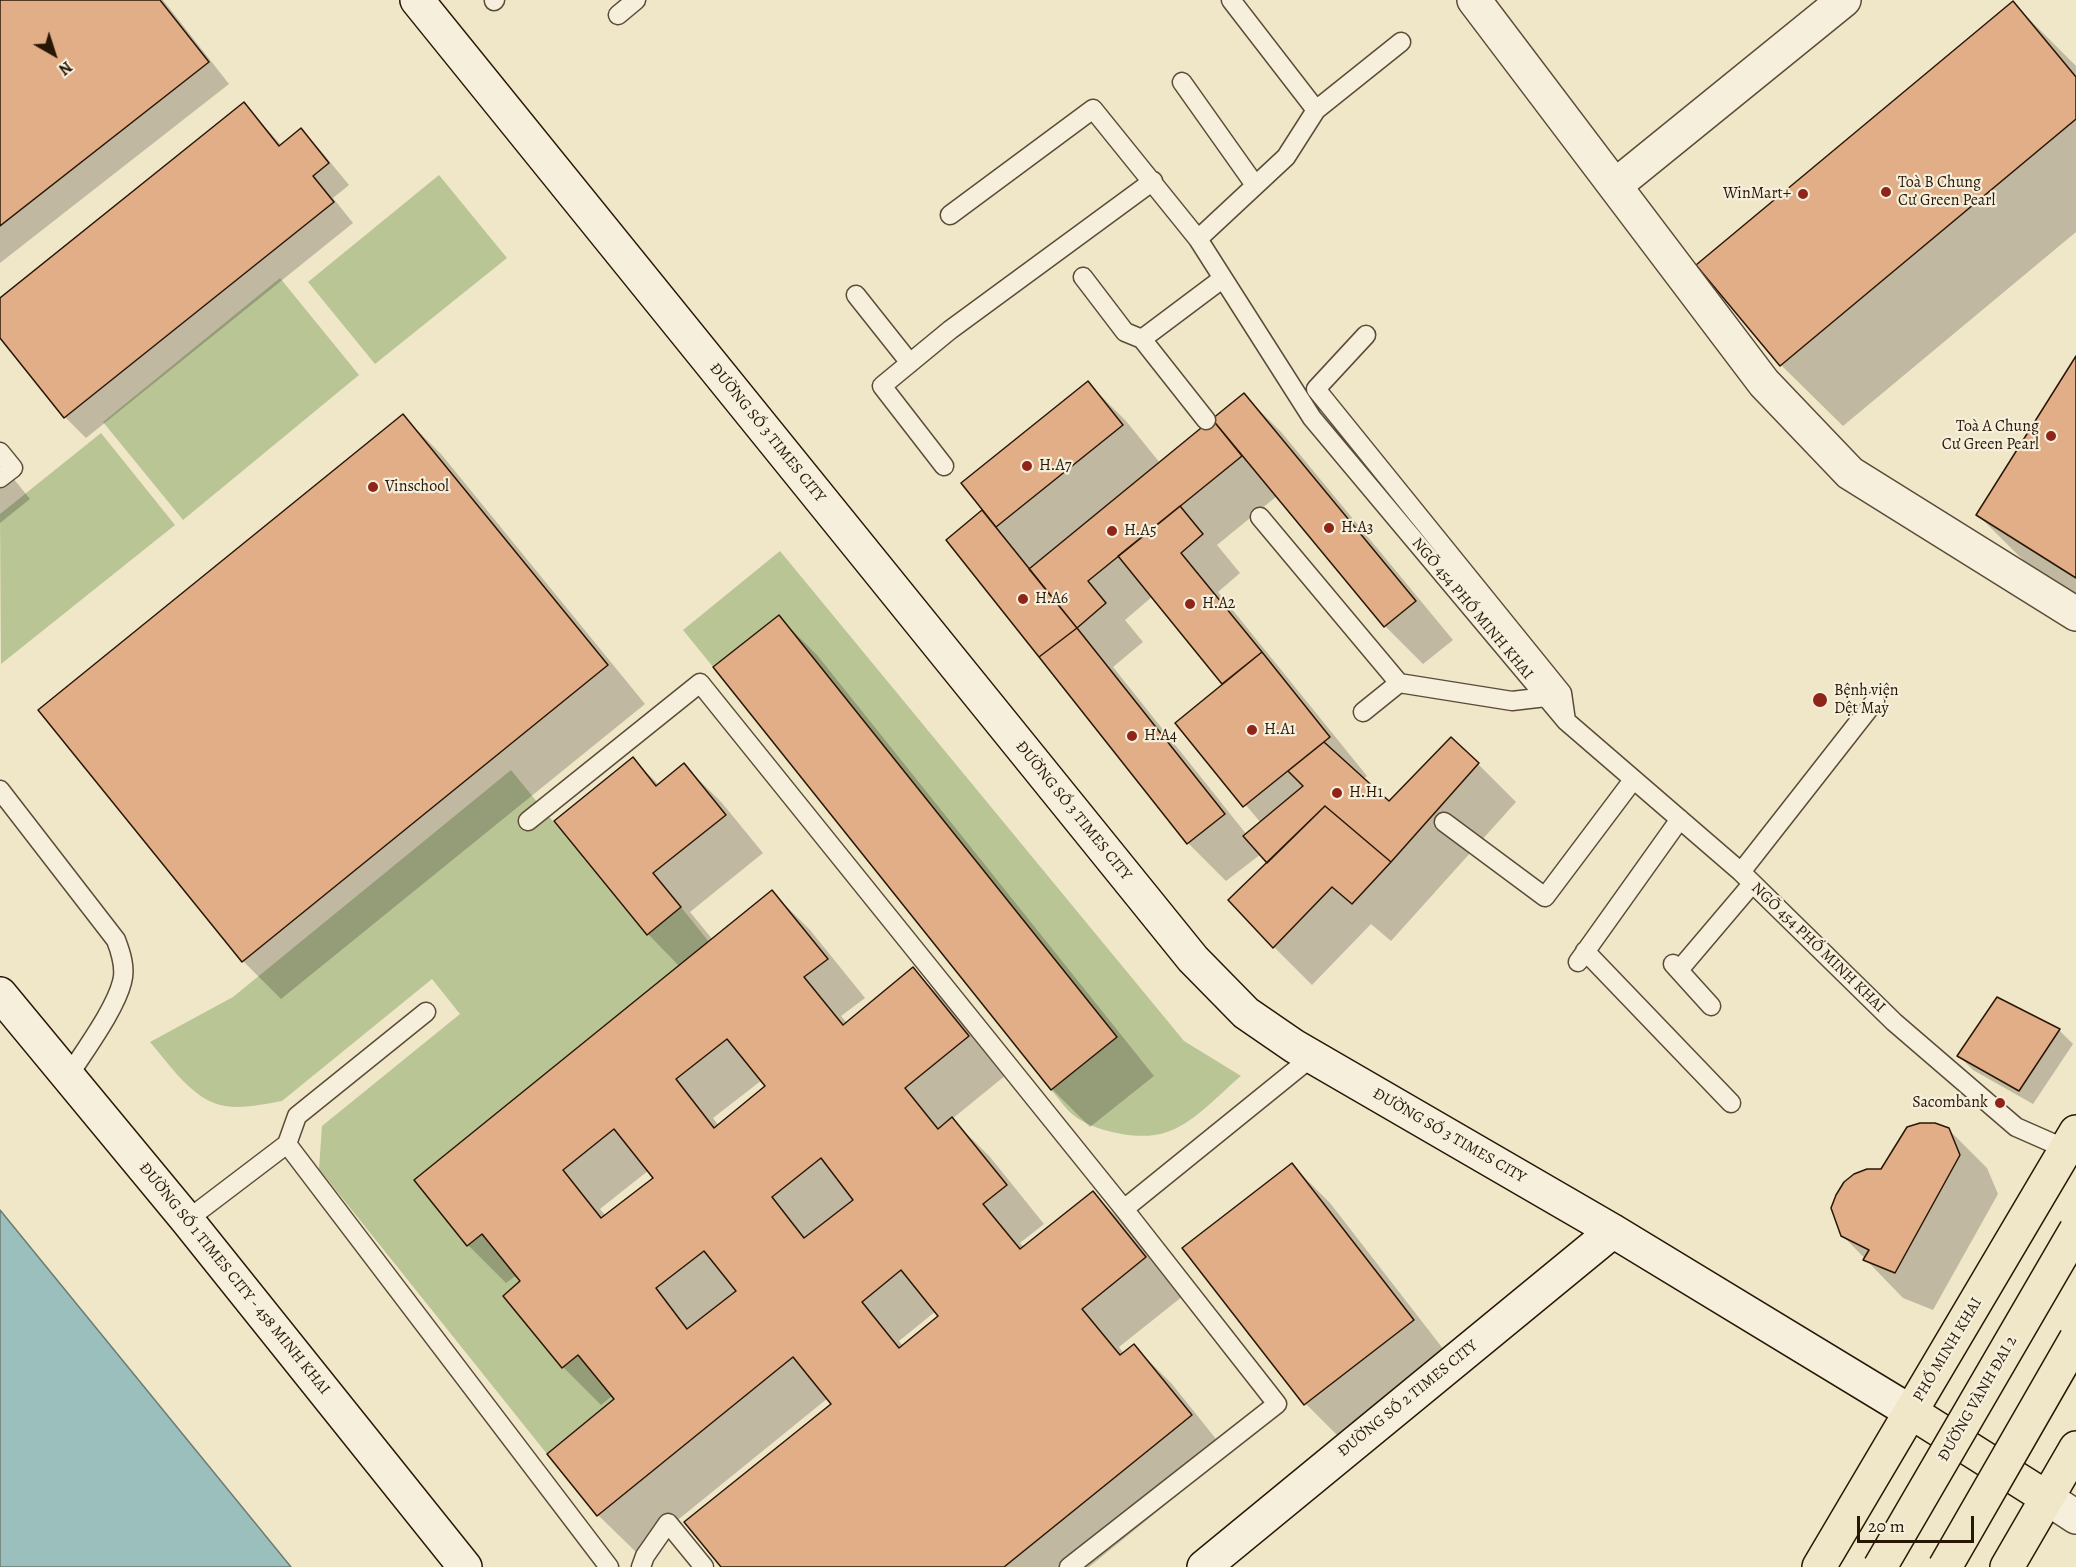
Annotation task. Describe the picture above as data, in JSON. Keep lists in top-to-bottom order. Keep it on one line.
{"streets":{"main road":["PHỐ MINH KHAI","ĐƯỜNG VÀNH ĐAI 2"],"street":["ĐƯỜNG SỐ 3 TIMES CITY","ĐƯỜNG SỐ 1 TIMES CITY - 458 MINH KHAI","ĐƯỜNG SỐ 2 TIMES CITY"],"lane":["NGÕ 454 PHỐ MINH KHAI"]},"crossings":[["ĐƯỜNG SỐ 3 TIMES CITY","PHỐ MINH KHAI"],["ĐƯỜNG SỐ 3 TIMES CITY","ĐƯỜNG SỐ 2 TIMES CITY"],["NGÕ 454 PHỐ MINH KHAI","PHỐ MINH KHAI"]],"places":["Toà B Chung Cư Green Pearl","WinMart+","Toà A Chung Cư Green Pearl","H.A7","Vinschool","H.A3","H.A5","H.A6","H.A2","Bệnh viện Dệt May","H.A1","H.A4","H.H1","Sacombank"],"scale_bar":"20 m","north":"bottom right"}
